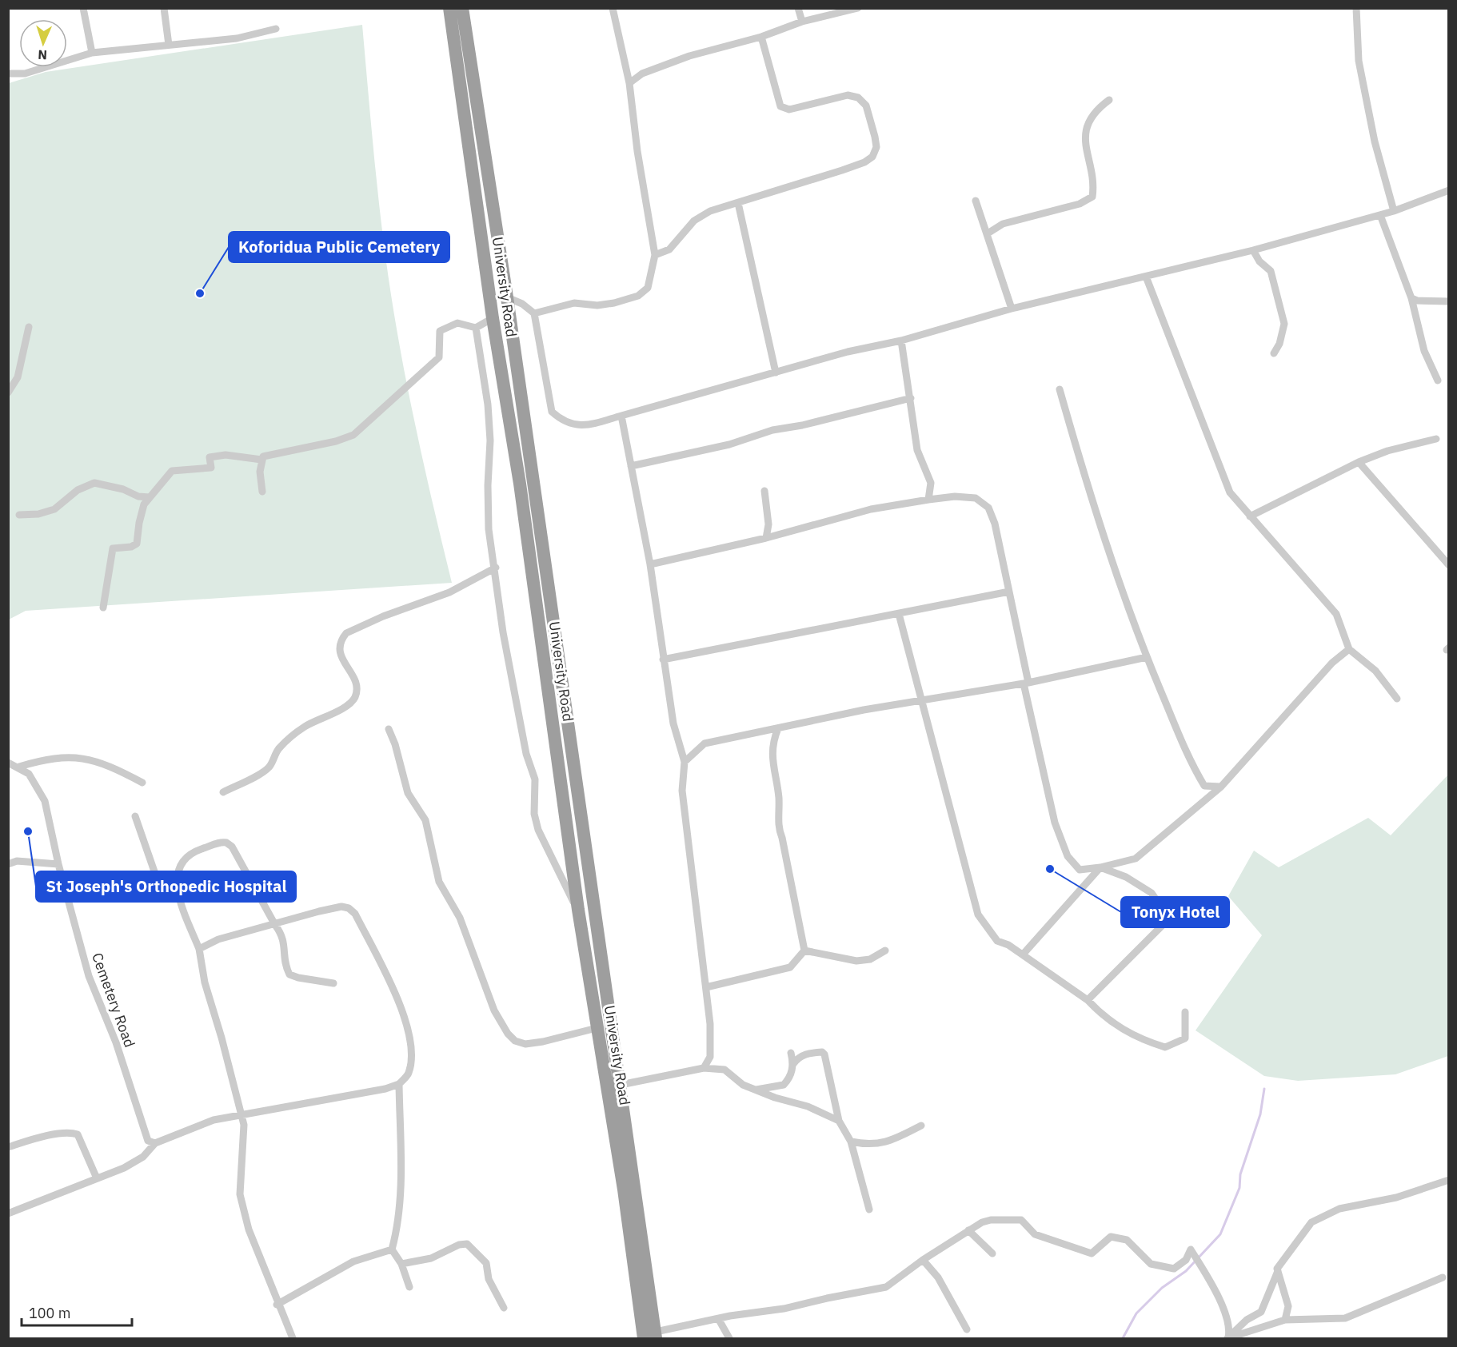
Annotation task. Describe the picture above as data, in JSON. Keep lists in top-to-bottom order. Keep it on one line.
{"streets":{"highway":["University Road"],"street":["Cemetery Road"]},"places":["Koforidua Public Cemetery","St Joseph's Orthopedic Hospital","Tonyx Hotel"],"scale_bar":"100 m","north":"bottom"}
